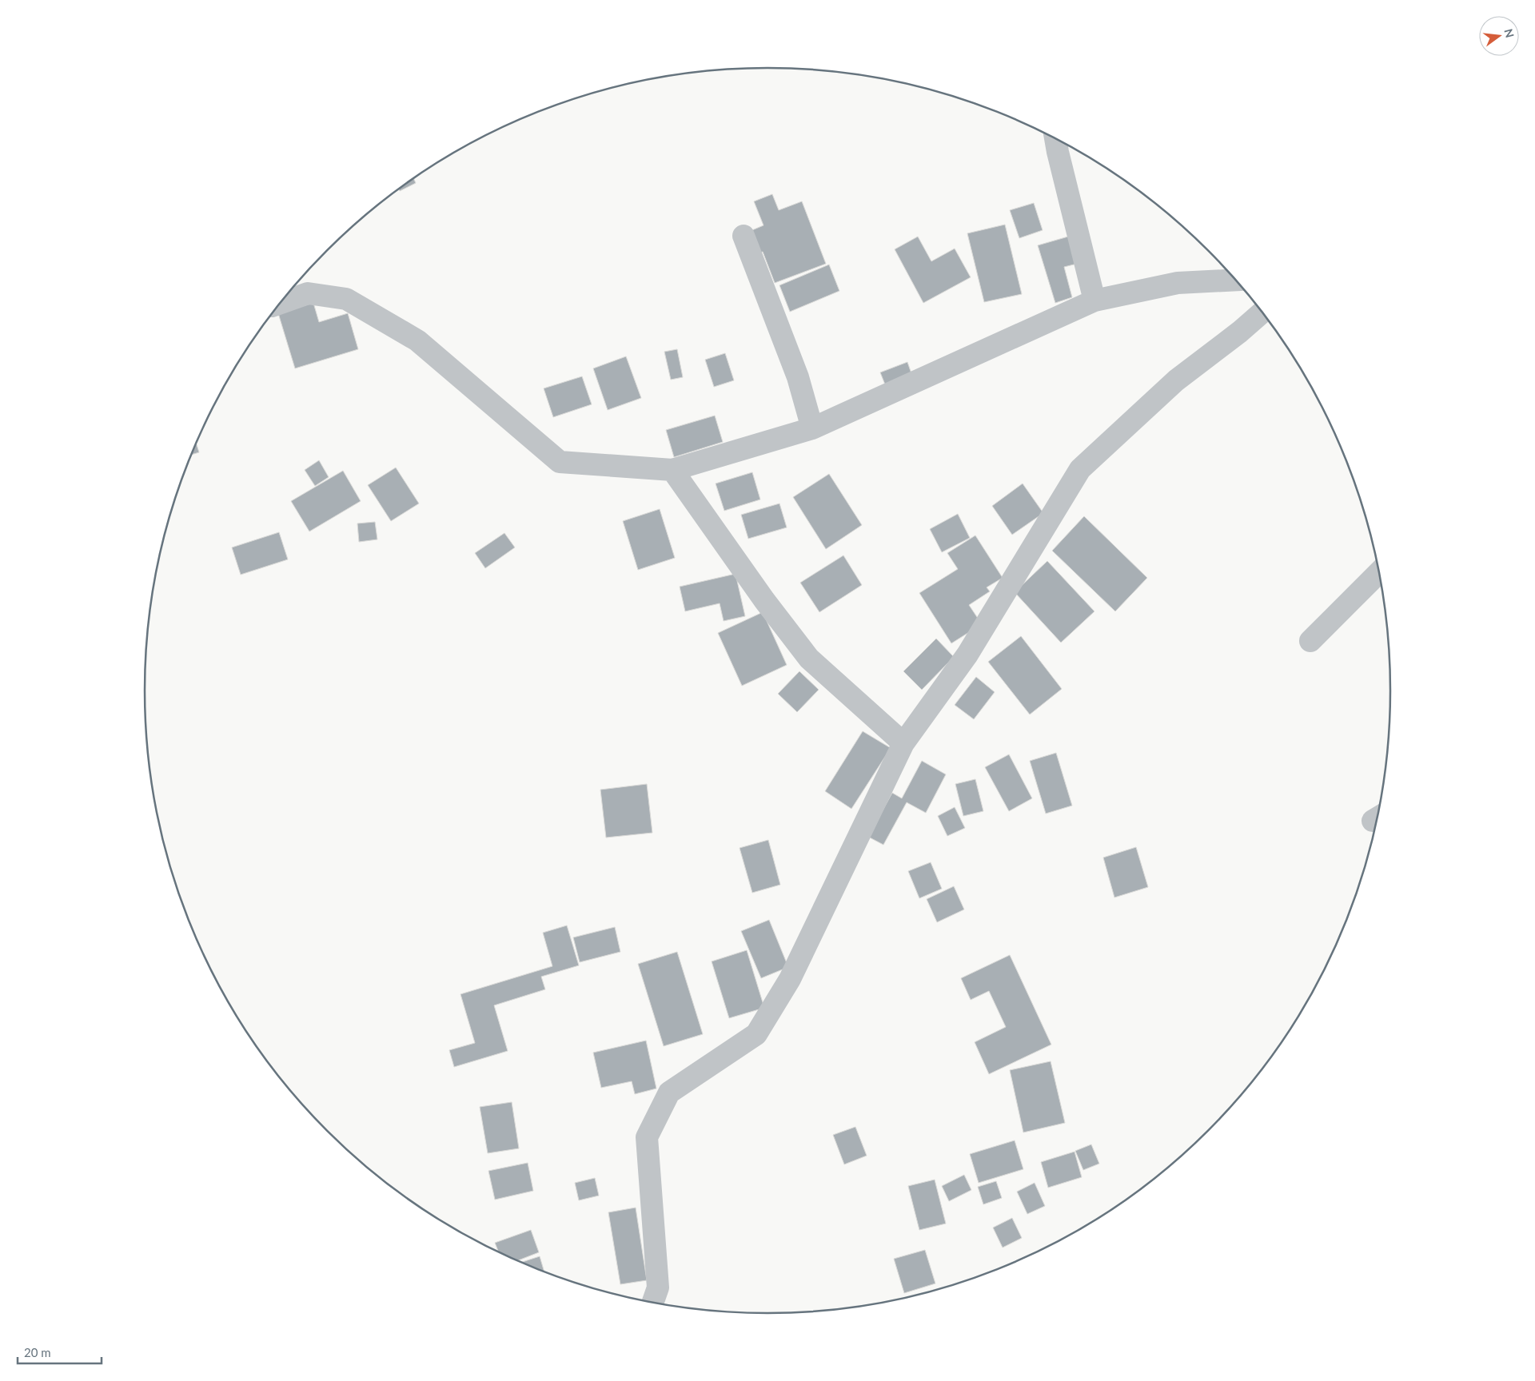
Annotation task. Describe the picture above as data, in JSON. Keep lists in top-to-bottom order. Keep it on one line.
{"scale_bar":"20 m","north":"right"}
